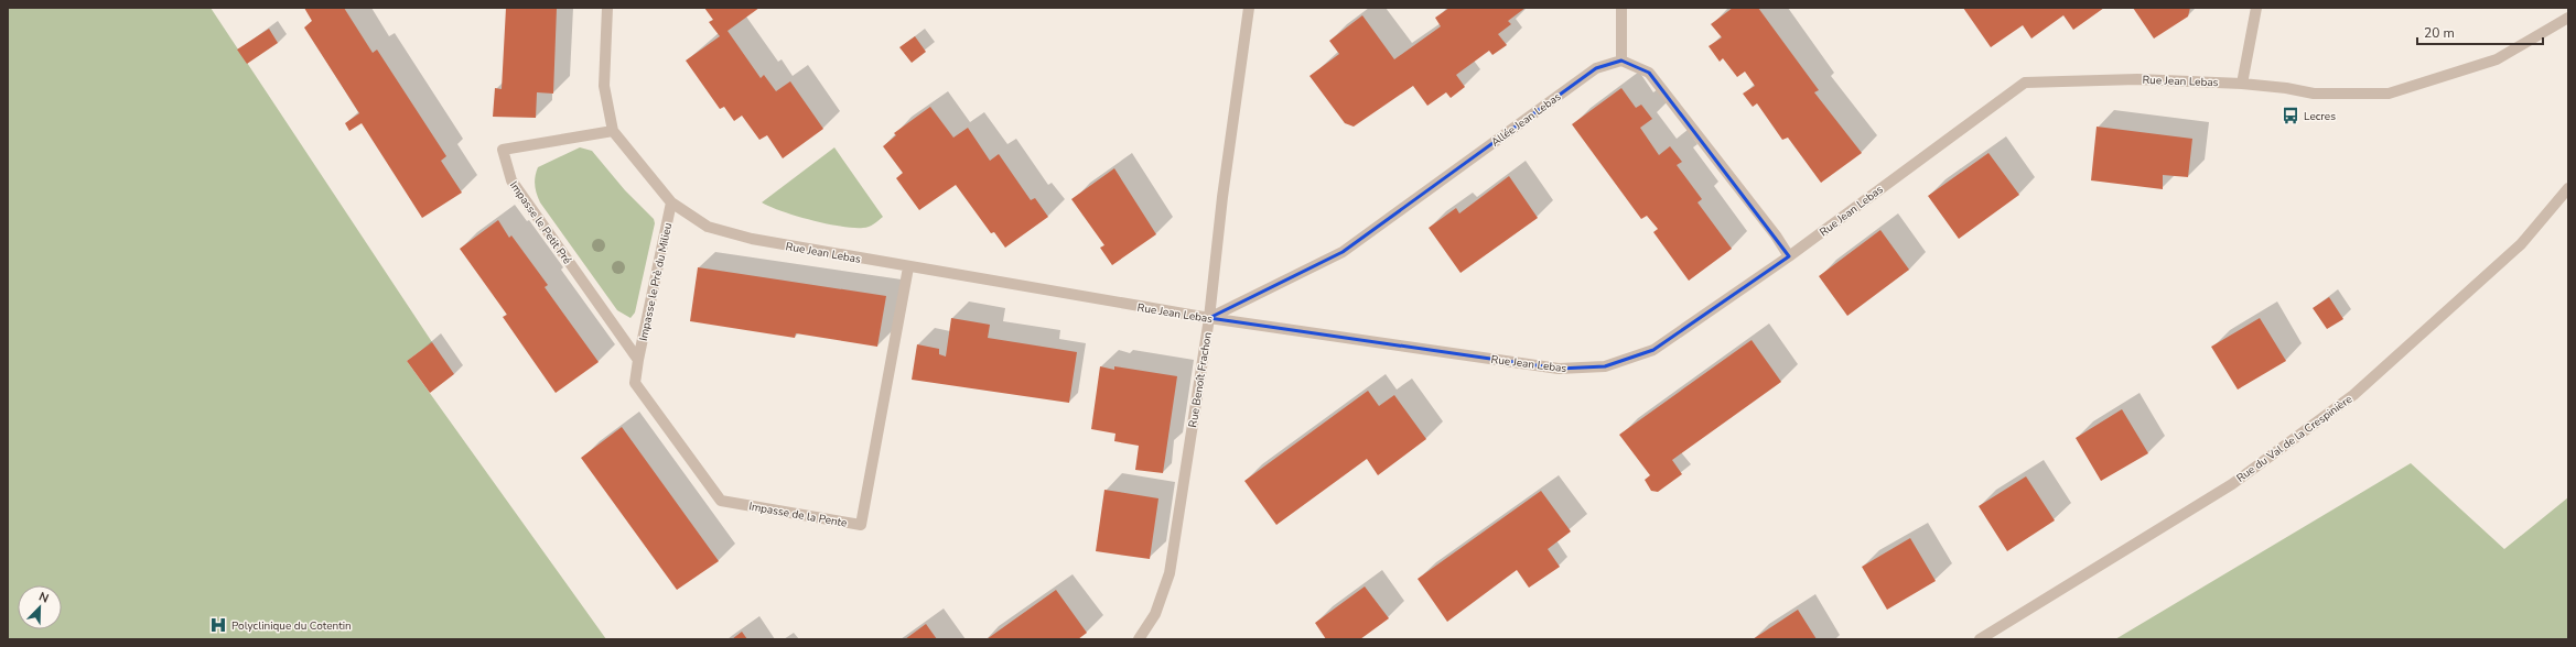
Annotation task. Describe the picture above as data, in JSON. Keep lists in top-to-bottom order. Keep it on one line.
{"streets":{"street":["Rue Jean Lebas","Allée Jean Lebas","Impasse le Petit Pré","Impasse le Prè du Milieu","Rue Benoît Frachon","Rue du Val de la Crespinière","Impasse de la Pente"]},"crossings":[["Rue Jean Lebas","Allée Jean Lebas"],["Rue Jean Lebas","Impasse le Petit Pré"],["Rue Jean Lebas","Impasse le Prè du Milieu"],["Rue Jean Lebas","Rue Benoît Frachon"],["Rue Jean Lebas","Impasse de la Pente"],["Allée Jean Lebas","Rue Benoît Frachon"],["Impasse le Petit Pré","Impasse le Prè du Milieu"],["Impasse le Petit Pré","Impasse de la Pente"],["Impasse le Prè du Milieu","Impasse de la Pente"]],"places":{"bus stop":["Lecres"],"hospital":["Polyclinique du Cotentin"]},"scale_bar":"20 m","north":"top right"}
